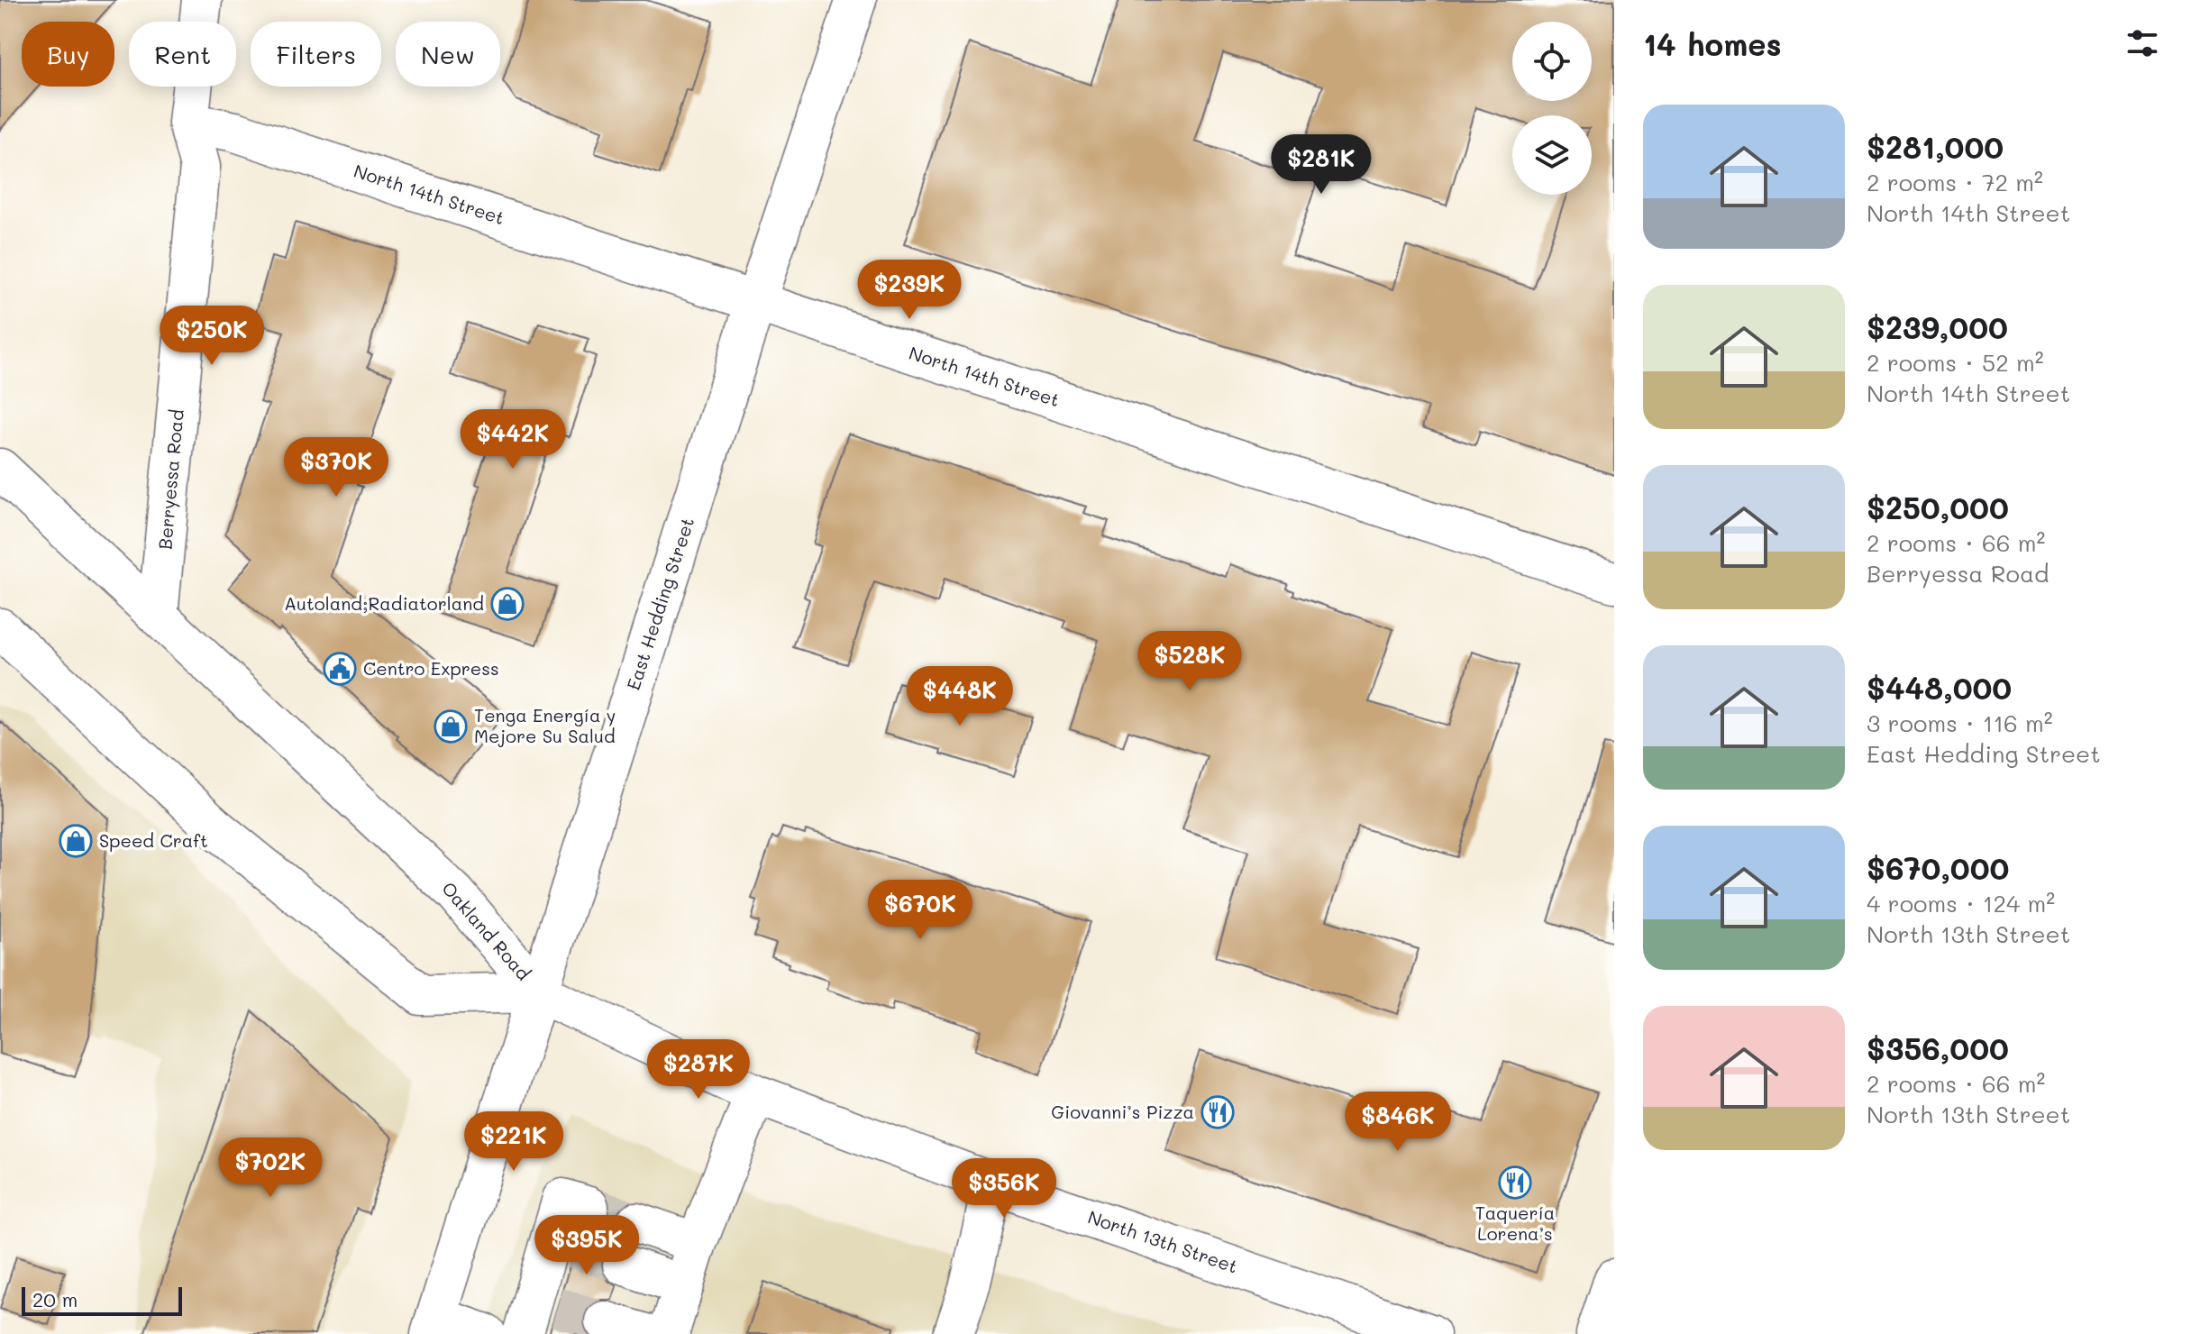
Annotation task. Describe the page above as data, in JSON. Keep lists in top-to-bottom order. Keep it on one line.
{"streets":{"main road":["North 14th Street","Berryessa Road","East Hedding Street","Oakland Road","North 13th Street"]},"crossings":[["North 14th Street","Berryessa Road"],["North 14th Street","East Hedding Street"],["Berryessa Road","Oakland Road"],["East Hedding Street","Oakland Road"],["East Hedding Street","North 13th Street"],["Oakland Road","North 13th Street"]],"places":{"shop":["Autoland;Radiatorland","Tenga Energía y Mejore Su Salud","Speed Craft"],"public building":["Centro Express"],"restaurant":["Giovanni’s Pizza","Taquería Lorena’s"]},"scale_bar":"20 m","page":{"heading":"14 homes","chip":["Buy","Rent","Filters","New"],"list":[{"name":"$281,000","note":"2 rooms · 72 m² · North 14th Street"},{"name":"$239,000","note":"2 rooms · 52 m² · North 14th Street"},{"name":"$250,000","note":"2 rooms · 66 m² · Berryessa Road"},{"name":"$448,000","note":"3 rooms · 116 m² · East Hedding Street"},{"name":"$670,000","note":"4 rooms · 124 m² · North 13th Street"},{"name":"$356,000","note":"2 rooms · 66 m² · North 13th Street"}],"price":["$281K","$239K","$250K","$442K","$370K","$528K","$448K","$670K","$287K","$846K","$221K","$702K","$356K","$395K"],"scale":"20 m"}}
